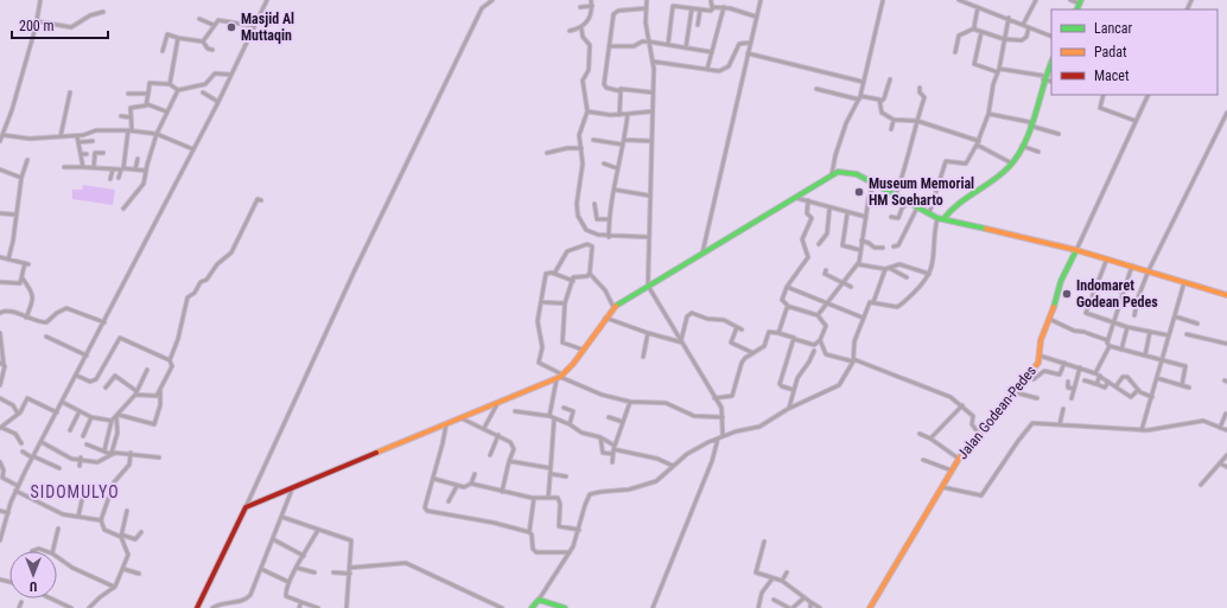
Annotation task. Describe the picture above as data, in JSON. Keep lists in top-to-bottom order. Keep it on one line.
{"streets":{"street":["Jalan Godean-Pedes"]},"districts":["SIDOMULYO"],"places":["Masjid Al Muttaqin","Museum Memorial HM Soeharto","Indomaret Godean Pedes"],"legend":["Lancar","Padat","Macet"],"scale_bar":"200 m","north":"bottom"}
